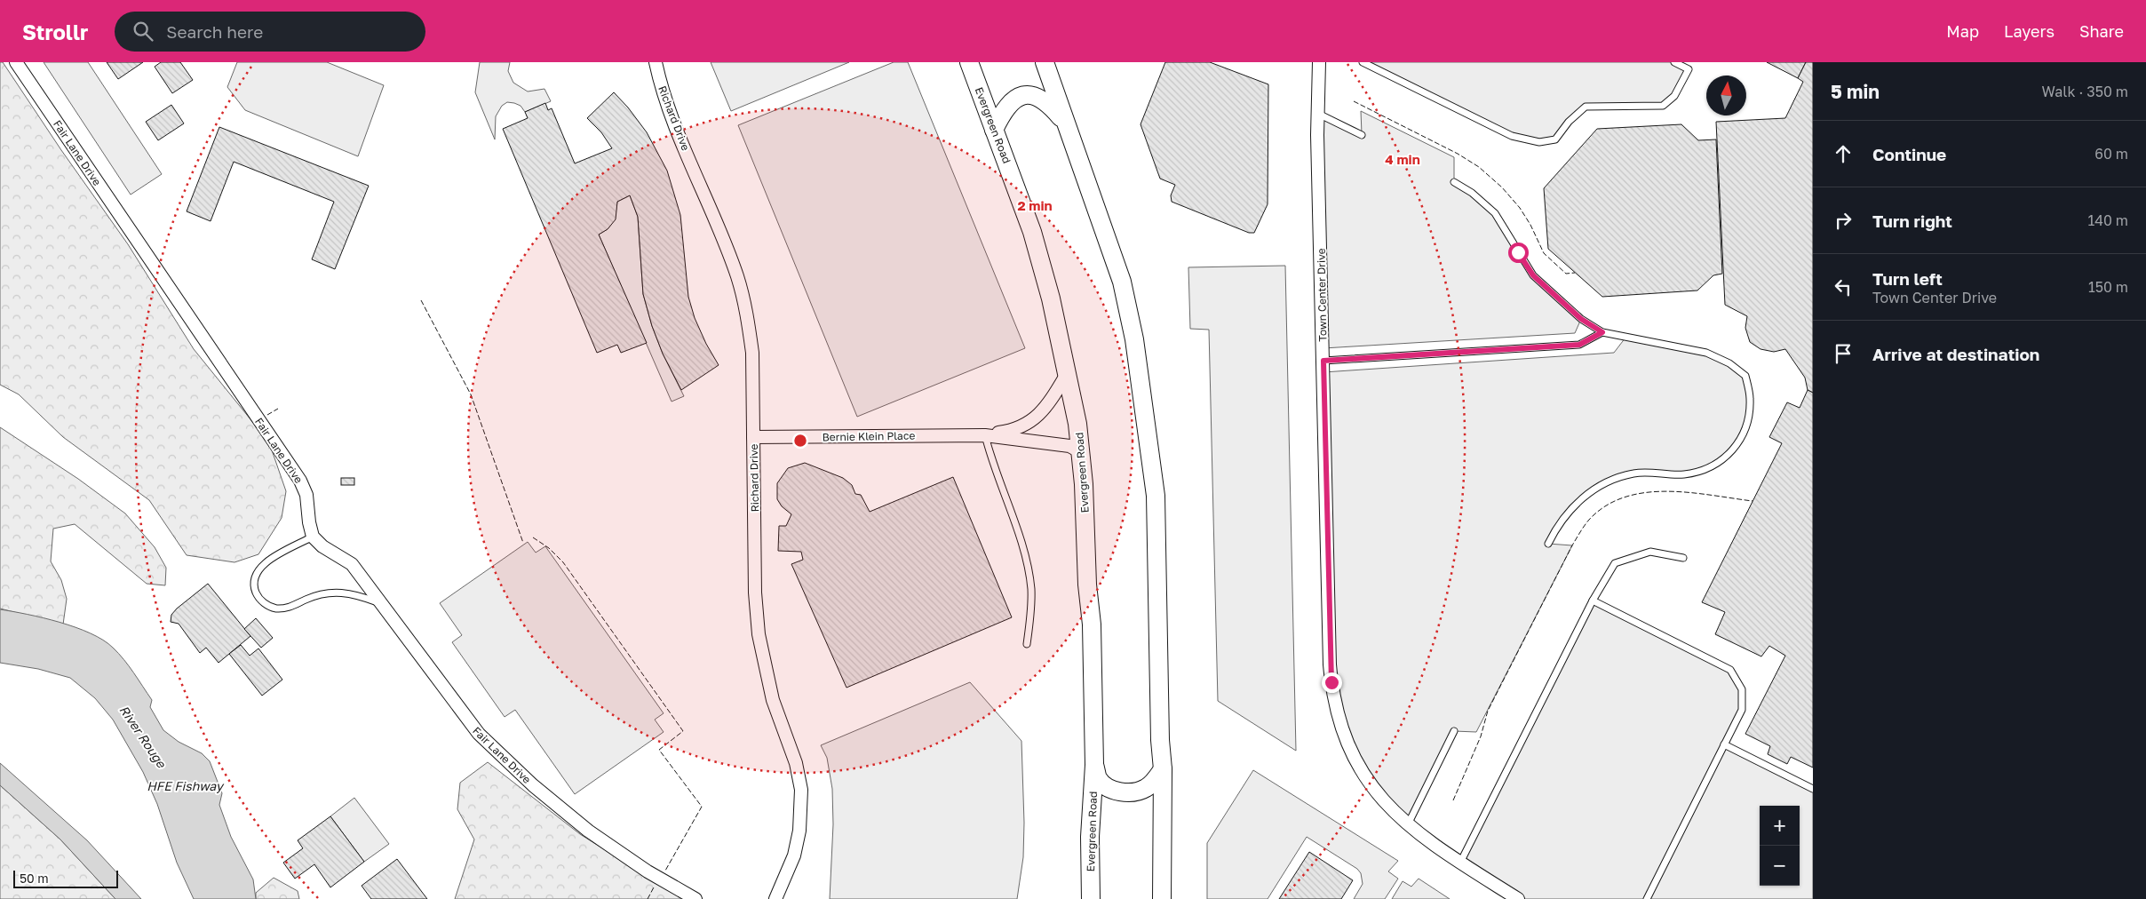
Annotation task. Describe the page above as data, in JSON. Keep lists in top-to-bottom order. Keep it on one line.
{"streets":{"street":["Richard Drive","Evergreen Road","Fair Lane Drive","Town Center Drive","Bernie Klein Place"]},"crossings":[["Richard Drive","Bernie Klein Place"],["Evergreen Road","Bernie Klein Place"]],"water":["River Rouge","HFE Fishway"],"scale_bar":"50 m","north":"top","page":{"header":"Strollr","search":"Search here","nav":["Map","Layers","Share"],"heading":["5 min","Walk · 350 m"],"list":[["Continue","60 m"],["Turn right","140 m"],["Turn left","Town Center Drive","150 m"],"Arrive at destination"],"map_buttons":["+","−"],"scale":"50 m"},"rings":["4 min","2 min"]}
